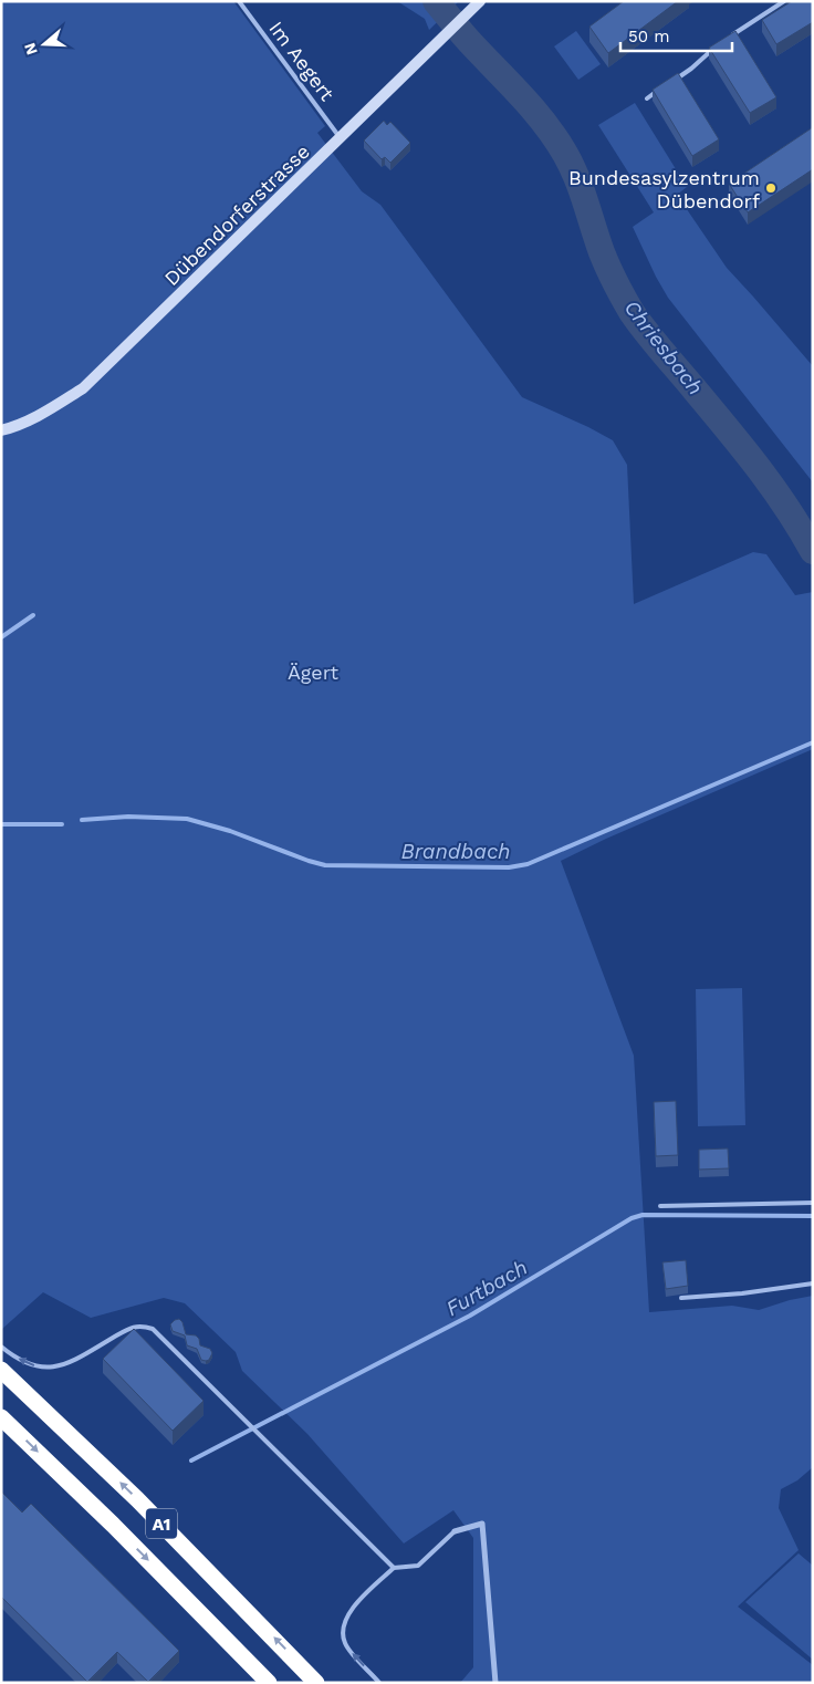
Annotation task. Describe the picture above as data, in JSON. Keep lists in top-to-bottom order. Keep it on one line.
{"streets":{"highway":["A1"],"street":["Dübendorferstrasse"],"lane":["Im Aegert"]},"crossings":[["Im Aegert","Dübendorferstrasse"]],"water":["Chriesbach","Brandbach","Furtbach"],"parks":["Ägert"],"places":["Bundesasylzentrum Dübendorf"],"scale_bar":"50 m","north":"left"}
